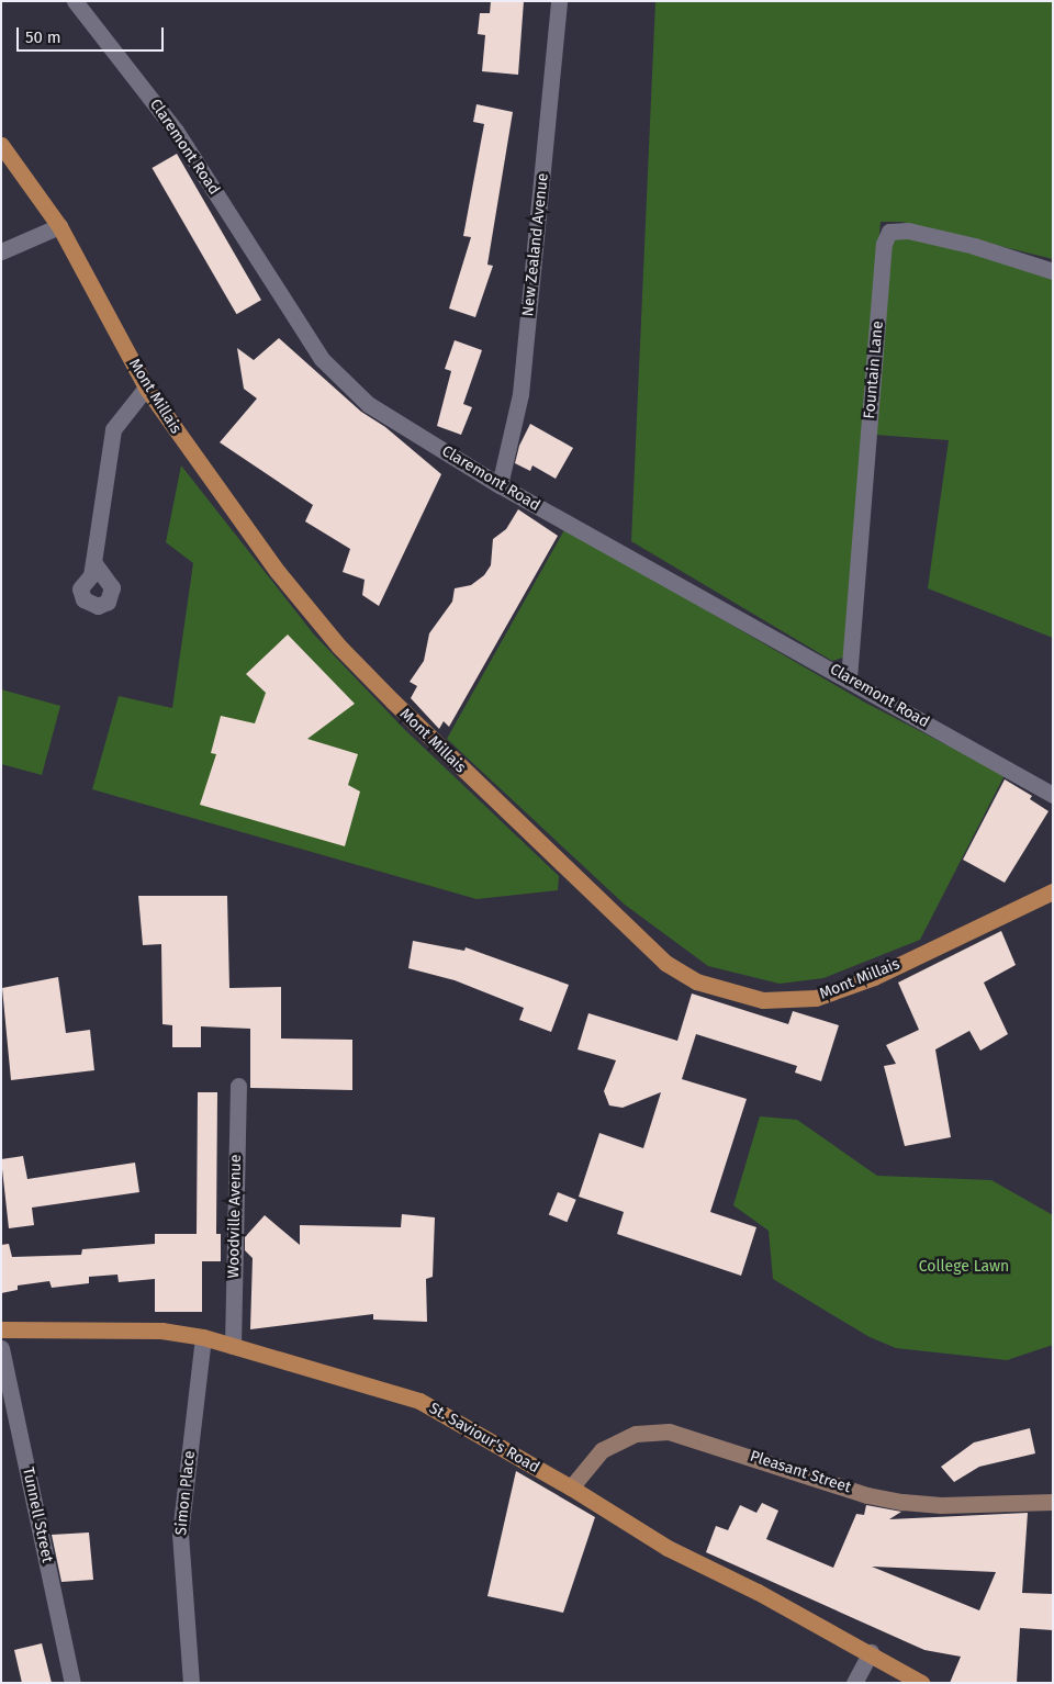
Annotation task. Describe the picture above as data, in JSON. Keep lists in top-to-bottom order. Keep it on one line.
{"streets":{"main road":["Mont Millais","St. Saviour's Road","Pleasant Street"],"street":["Claremont Road","New Zealand Avenue","Fountain Lane","Woodville Avenue","Simon Place","Tunnell Street"]},"crossings":[["Claremont Road","New Zealand Avenue"],["Claremont Road","Fountain Lane"],["Woodville Avenue","St. Saviour's Road"],["St. Saviour's Road","Pleasant Street"],["St. Saviour's Road","Simon Place"]],"parks":["College Lawn"],"scale_bar":"50 m"}
